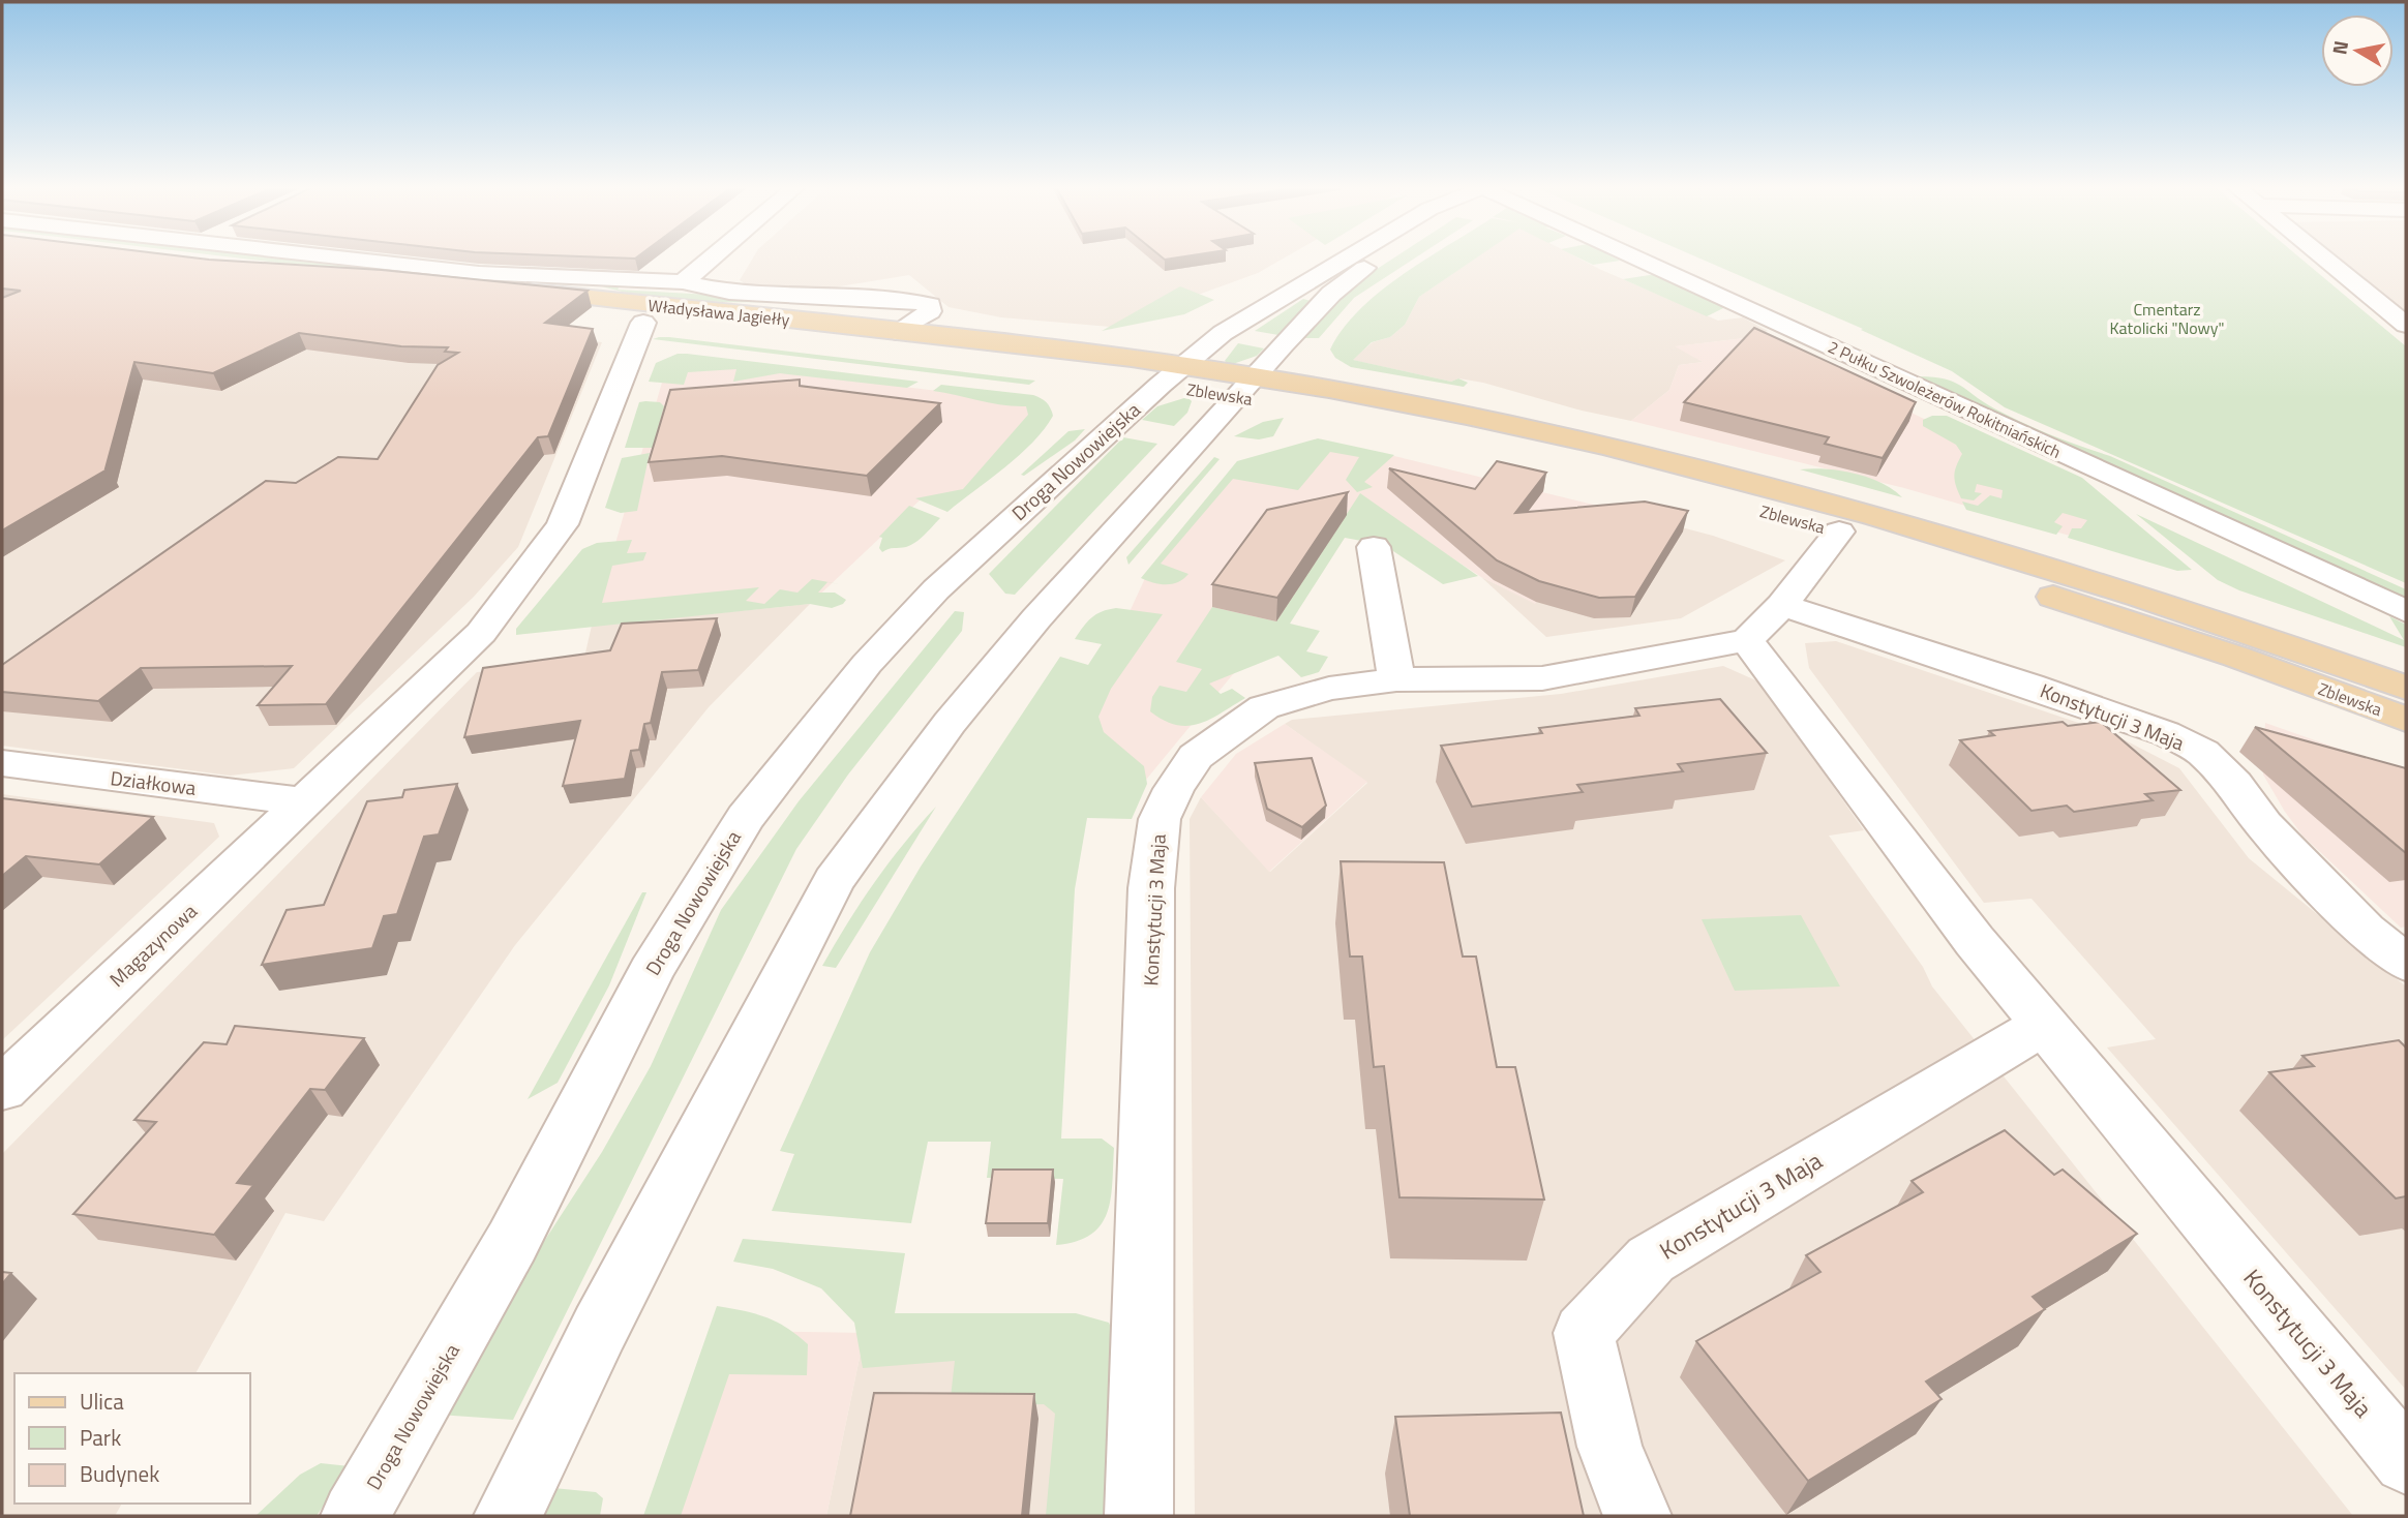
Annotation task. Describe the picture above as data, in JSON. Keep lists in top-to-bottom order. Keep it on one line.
{"streets":{"main road":["Władysława Jagiełły","Zblewska"],"street":["2 Pułku Szwoleżerów Rokitniańskich","Droga Nowowiejska","Konstytucji 3 Maja","Działkowa","Magazynowa"]},"crossings":[["Władysława Jagiełły","Zblewska"],["Władysława Jagiełły","Droga Nowowiejska"],["Władysława Jagiełły","Magazynowa"],["Zblewska","Droga Nowowiejska"],["Działkowa","Magazynowa"]],"parks":["Cmentarz Katolicki \"Nowy\""],"legend":["Ulica","Park","Budynek"],"north":"left"}
